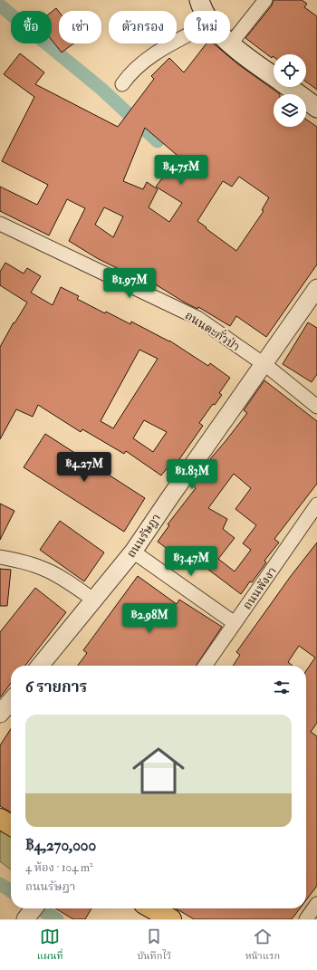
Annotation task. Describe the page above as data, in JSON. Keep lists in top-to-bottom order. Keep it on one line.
{"streets":{"street":["ถนนตะกั่วป่า","ถนนรัษฎา","ถนนพังงา"]},"crossings":[["ถนนตะกั่วป่า","ถนนรัษฎา"]],"page":{"chip":["ซื้อ","เช่า","ตัวกรอง","ใหม่"],"price":["฿4.75M","฿1.97M","฿4.27M","฿1.83M","฿3.47M","฿2.98M"],"heading":"6 รายการ","list":[{"name":"฿4,270,000","note":"4 ห้อง · 104 m² · ถนนรัษฎา"}],"tabs":["แผนที่","บันทึกไว้","หน้าแรก"]}}
